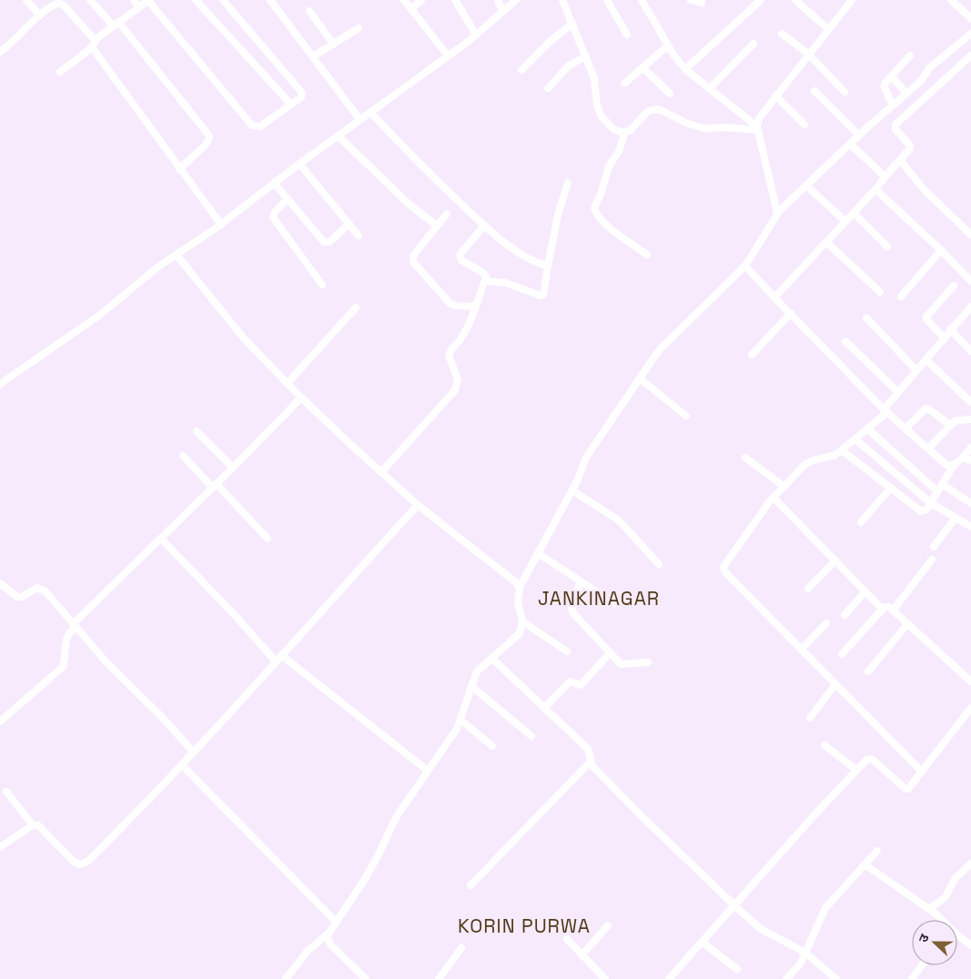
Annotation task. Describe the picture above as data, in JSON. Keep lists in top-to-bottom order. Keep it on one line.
{"districts":["JANKINAGAR","KORIN PURWA"],"north":"left"}
